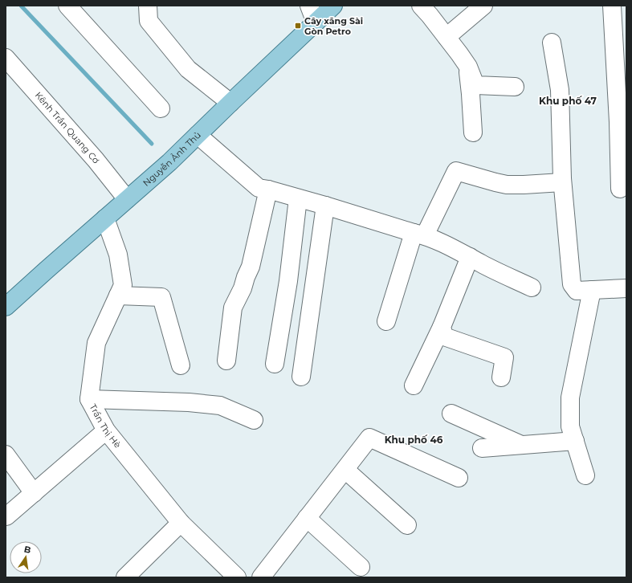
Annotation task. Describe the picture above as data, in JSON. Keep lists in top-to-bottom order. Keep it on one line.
{"streets":{"main road":["Nguyễn Ảnh Thủ"],"street":["Kênh Trần Quang Cơ","Trần Thị Hè"]},"crossings":[["Kênh Trần Quang Cơ","Nguyễn Ảnh Thủ"],["Nguyễn Ảnh Thủ","Trần Thị Hè"]],"districts":["Khu phố 47","Khu phố 46"],"places":{"transit":["Cây xăng Sài Gòn Petro"]},"north":"top"}
